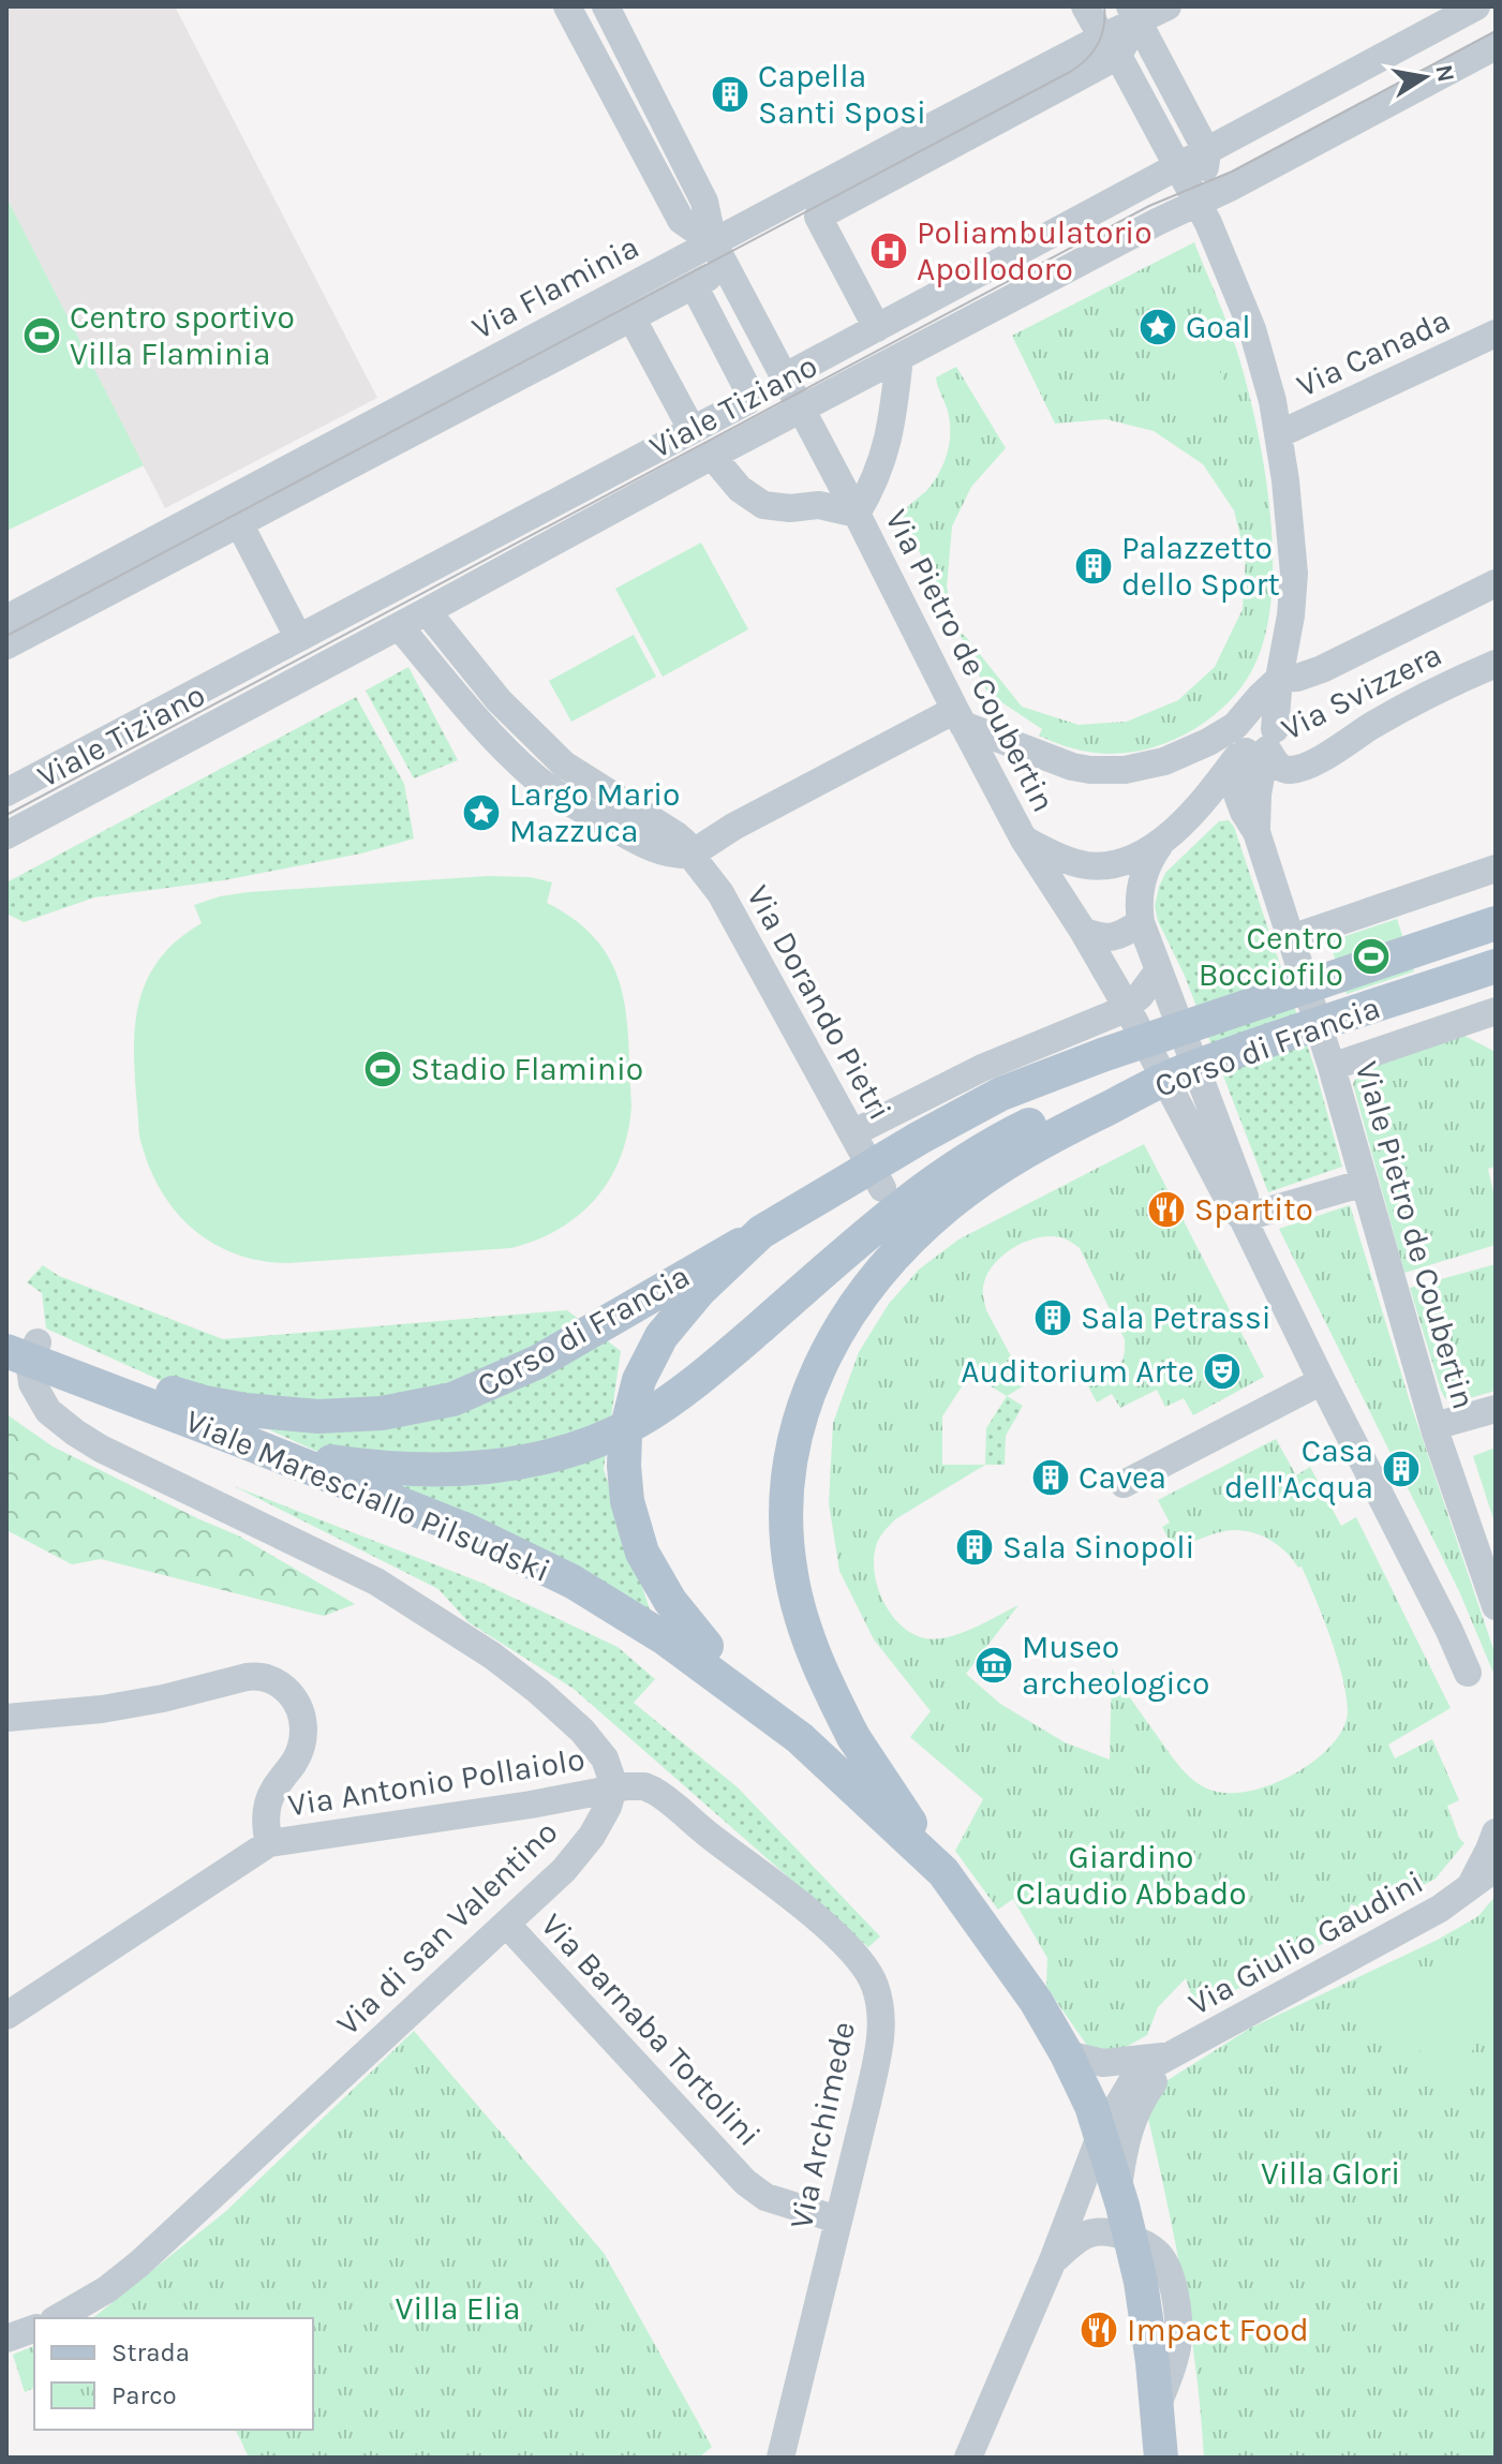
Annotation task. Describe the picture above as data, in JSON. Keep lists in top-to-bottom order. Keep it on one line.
{"streets":{"main road":["Corso di Francia","Viale Maresciallo Pilsudski"],"street":["Via Flaminia","Via Canada","Viale Tiziano","Via Pietro de Coubertin","Via Svizzera","Via Dorando Pietri","Viale Pietro de Coubertin","Via Antonio Pollaiolo","Via di San Valentino","Via Giulio Gaudini","Via Barnaba Tortolini","Via Archimede"]},"crossings":[["Via Flaminia","Viale Tiziano"],["Via Flaminia","Via Pietro de Coubertin"],["Via Flaminia","Viale Pietro de Coubertin"],["Via Canada","Viale Pietro de Coubertin"],["Viale Tiziano","Via Pietro de Coubertin"],["Viale Tiziano","Via Dorando Pietri"],["Viale Tiziano","Viale Pietro de Coubertin"],["Via Pietro de Coubertin","Via Svizzera"],["Via Pietro de Coubertin","Viale Pietro de Coubertin"],["Via Svizzera","Viale Pietro de Coubertin"],["Corso di Francia","Viale Maresciallo Pilsudski"],["Viale Maresciallo Pilsudski","Via Giulio Gaudini"],["Via Antonio Pollaiolo","Via di San Valentino"],["Via Antonio Pollaiolo","Via Archimede"],["Via di San Valentino","Via Barnaba Tortolini"],["Via di San Valentino","Via Archimede"],["Via Barnaba Tortolini","Via Archimede"]],"parks":["Giardino Claudio Abbado","Villa Glori","Villa Elia"],"places":{"building":["Capella Santi Sposi","Palazzetto dello Sport","Sala Petrassi","Casa dell'Acqua","Cavea","Sala Sinopoli"],"hospital":["Poliambulatorio Apollodoro"],"place":["Goal","Largo Mario Mazzuca"],"sports":["Centro sportivo Villa Flaminia","Centro Bocciofilo","Stadio Flaminio"],"restaurant":["Spartito","Impact Food"],"theatre":["Auditorium Arte"],"museum":["Museo archeologico"]},"legend":["Strada","Parco"],"north":"right"}
